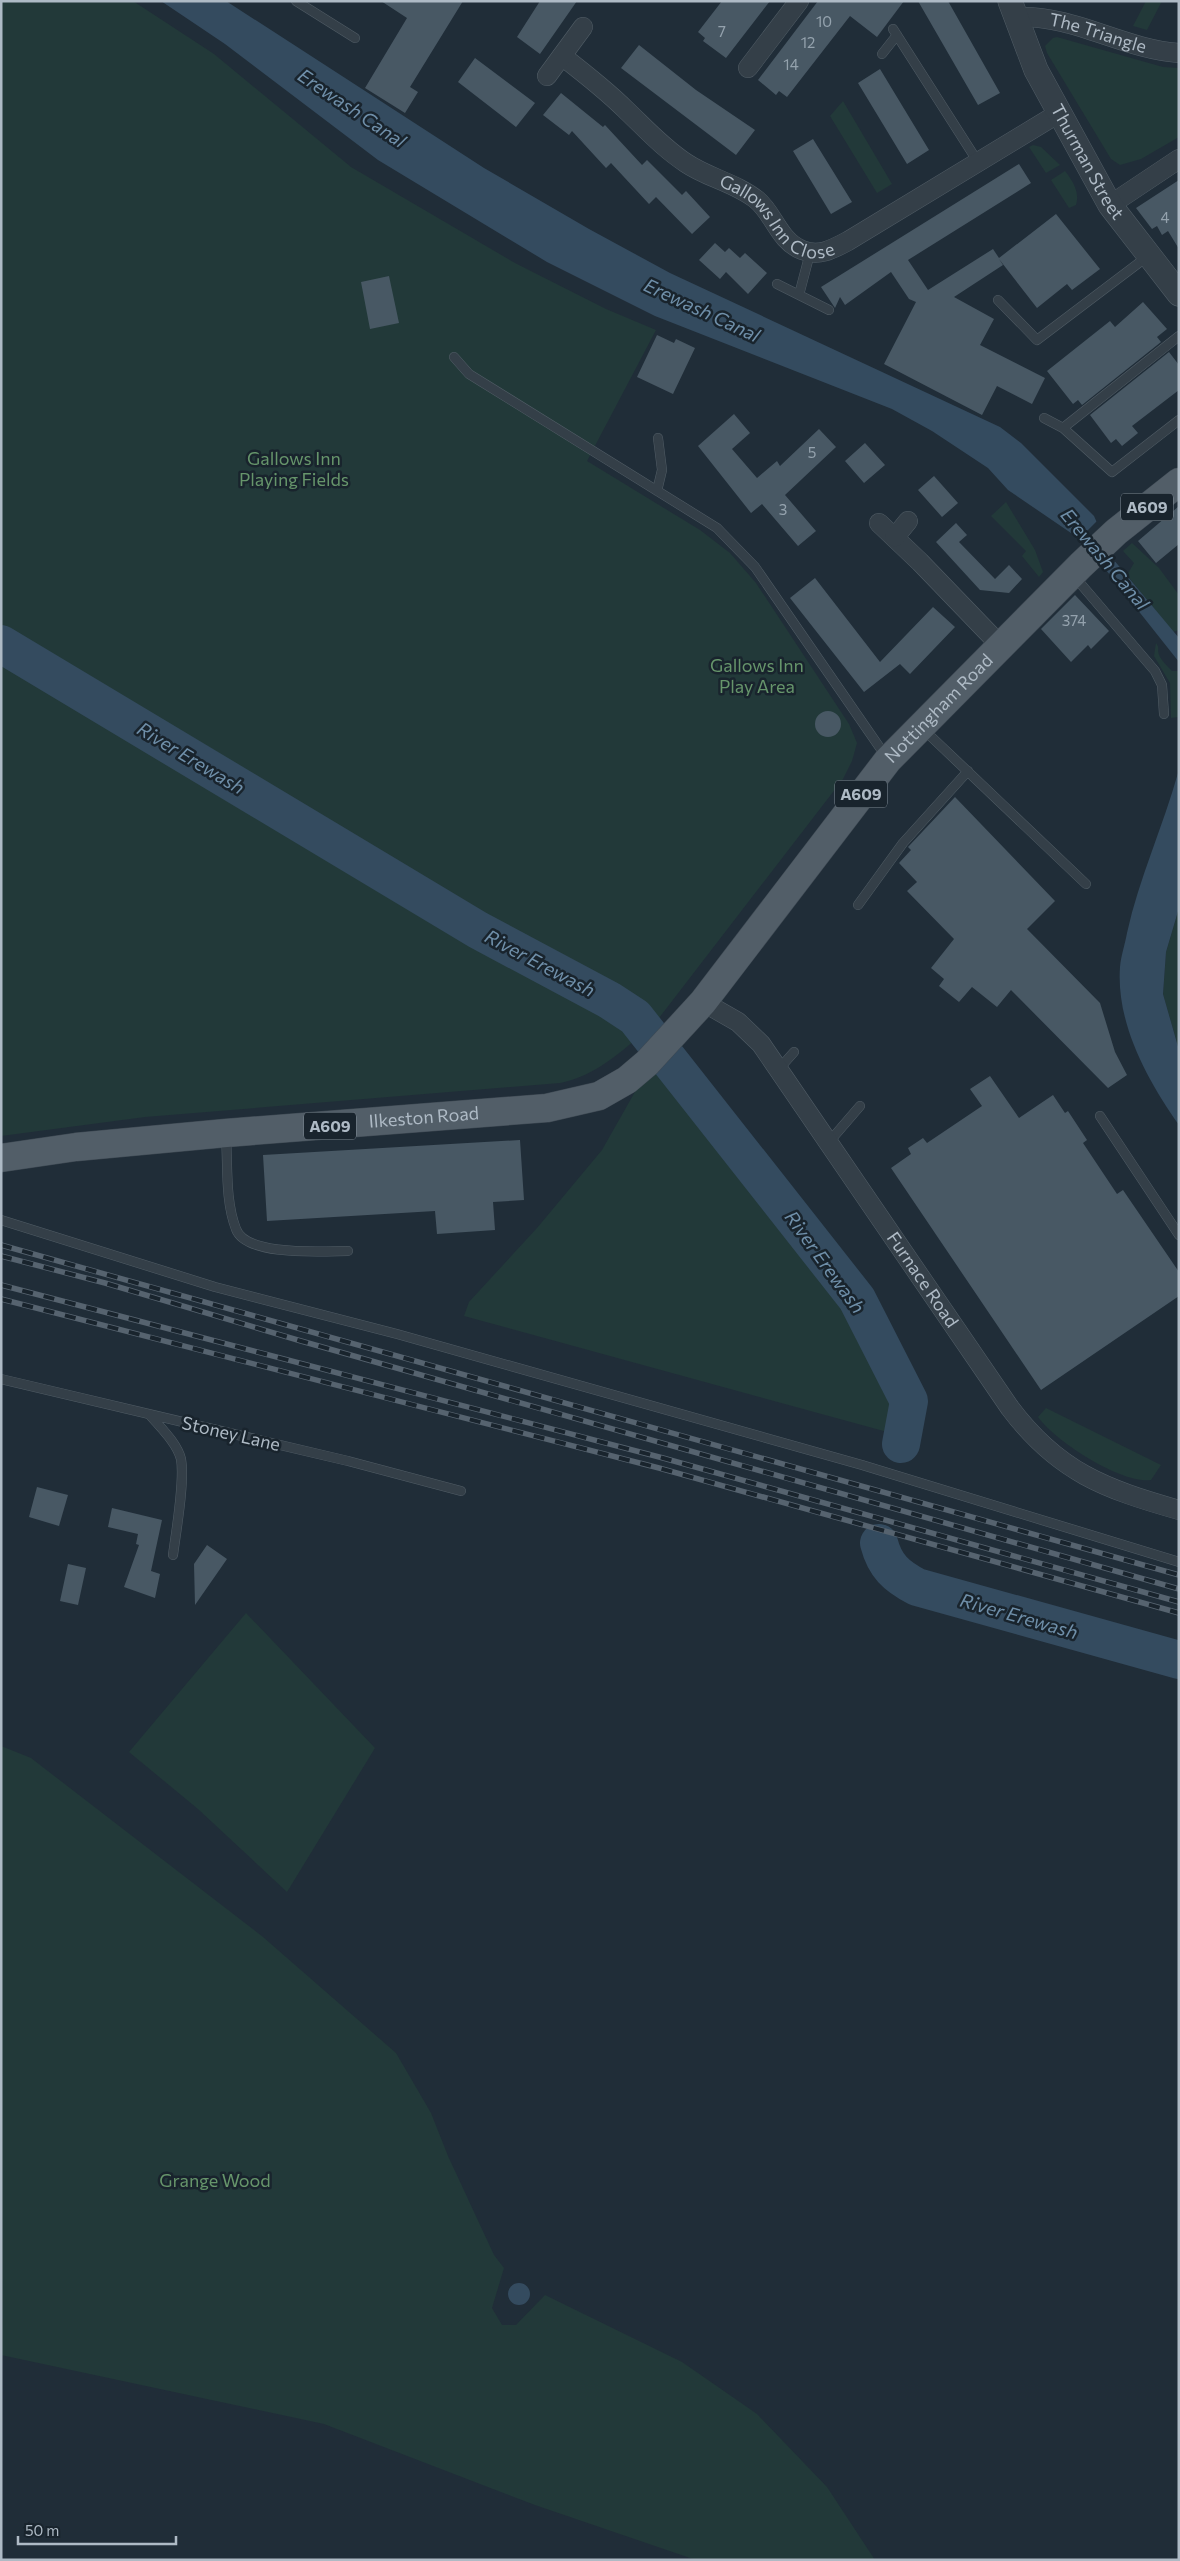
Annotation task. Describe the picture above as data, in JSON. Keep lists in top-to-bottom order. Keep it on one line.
{"streets":{"main road":["A609","Nottingham Road","Ilkeston Road"],"street":["The Triangle","Thurman Street","Gallows Inn Close","Furnace Road"],"lane":["Stoney Lane"]},"crossings":[["The Triangle","Thurman Street"],["Thurman Street","Gallows Inn Close"],["Nottingham Road","Ilkeston Road"],["Nottingham Road","Furnace Road"]],"water":["Erewash Canal","River Erewash"],"parks":["Gallows Inn Playing Fields","Gallows Inn Play Area","Grange Wood"],"house_numbers":["10","7","12","14","4","5","3","374"],"scale_bar":"50 m"}
